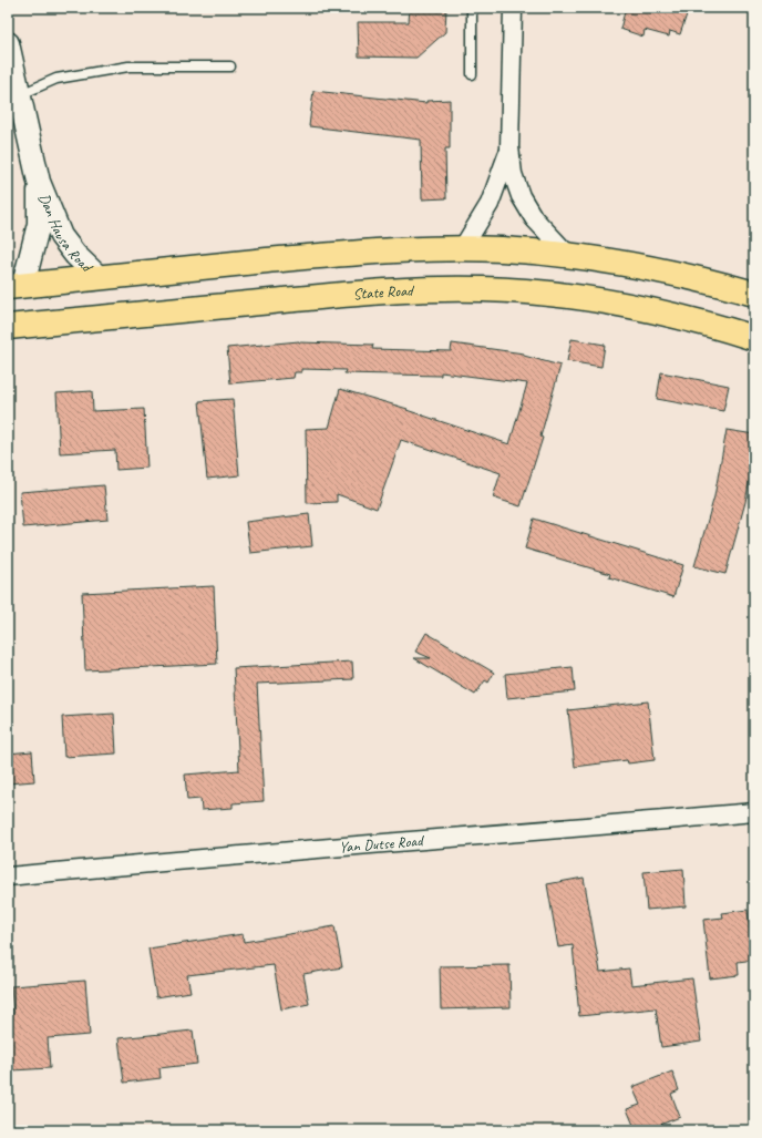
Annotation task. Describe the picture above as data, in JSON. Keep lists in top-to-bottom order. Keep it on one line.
{"streets":{"main road":["State Road"],"street":["Dan Hausa Road","Yan Dutse Road"]}}
